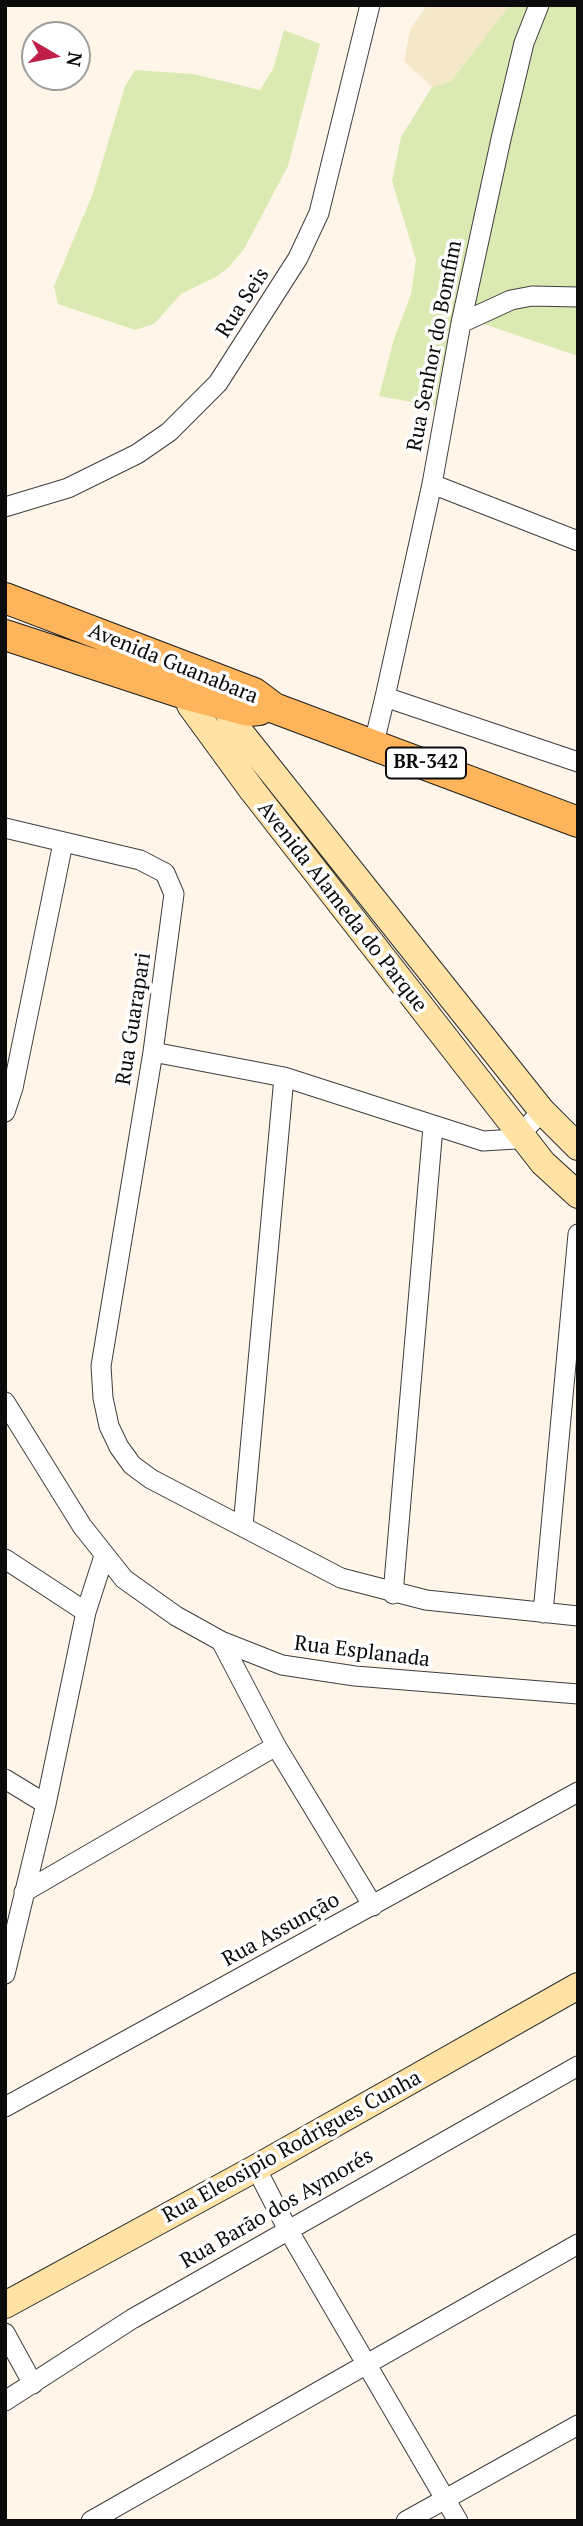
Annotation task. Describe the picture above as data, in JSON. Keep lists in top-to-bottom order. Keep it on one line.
{"streets":{"main road":["Avenida Guanabara","BR-342"],"street":["Rua Seis","Rua Senhor do Bomfim","Avenida Alameda do Parque","Rua Guarapari","Rua Esplanada","Rua Assunção","Rua Eleosipio Rodrigues Cunha","Rua Barão dos Aymorés"]},"crossings":[["Rua Senhor do Bomfim","Avenida Guanabara"],["Rua Senhor do Bomfim","BR-342"],["Avenida Guanabara","BR-342"],["Avenida Guanabara","Avenida Alameda do Parque"]],"north":"right"}
